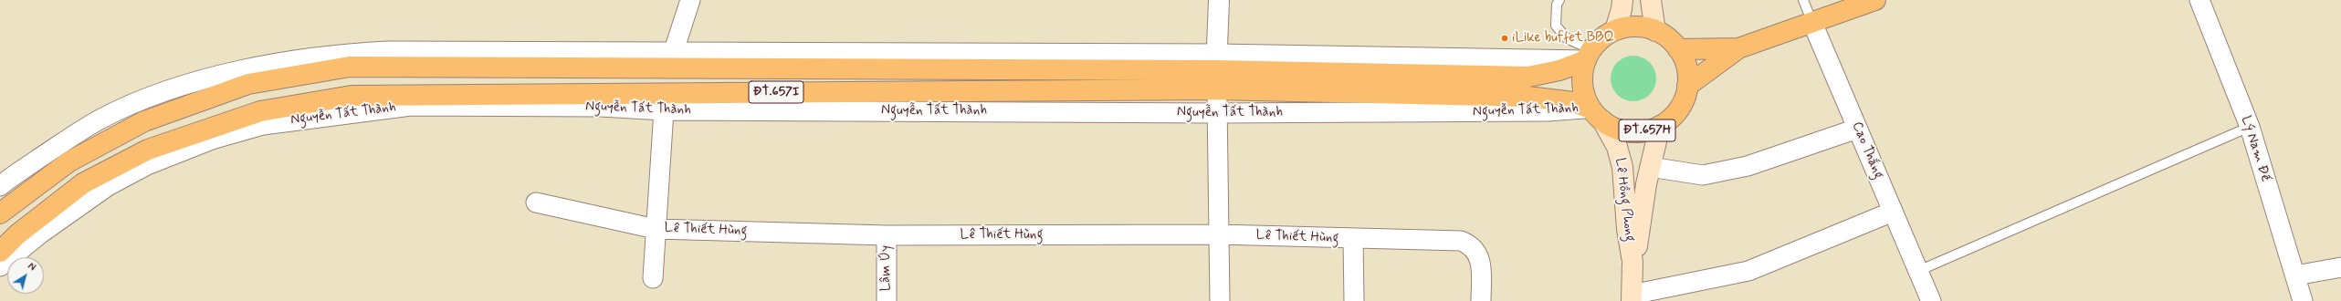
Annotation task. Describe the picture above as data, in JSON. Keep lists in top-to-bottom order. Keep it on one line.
{"streets":{"main road":["ĐT.657I","Nguyễn Tất Thành","ĐT.657H","Lê Hồng Phong"],"street":["Lý Nam Đế","Cao Thắng","Lê Thiết Hùng","Lâm Úy"]},"crossings":[["Nguyễn Tất Thành","ĐT.657H"],["Nguyễn Tất Thành","Lê Hồng Phong"],["ĐT.657H","Lê Hồng Phong"],["Lê Thiết Hùng","Lâm Úy"]],"places":["iLike buffet BBQ"],"north":"top right"}
